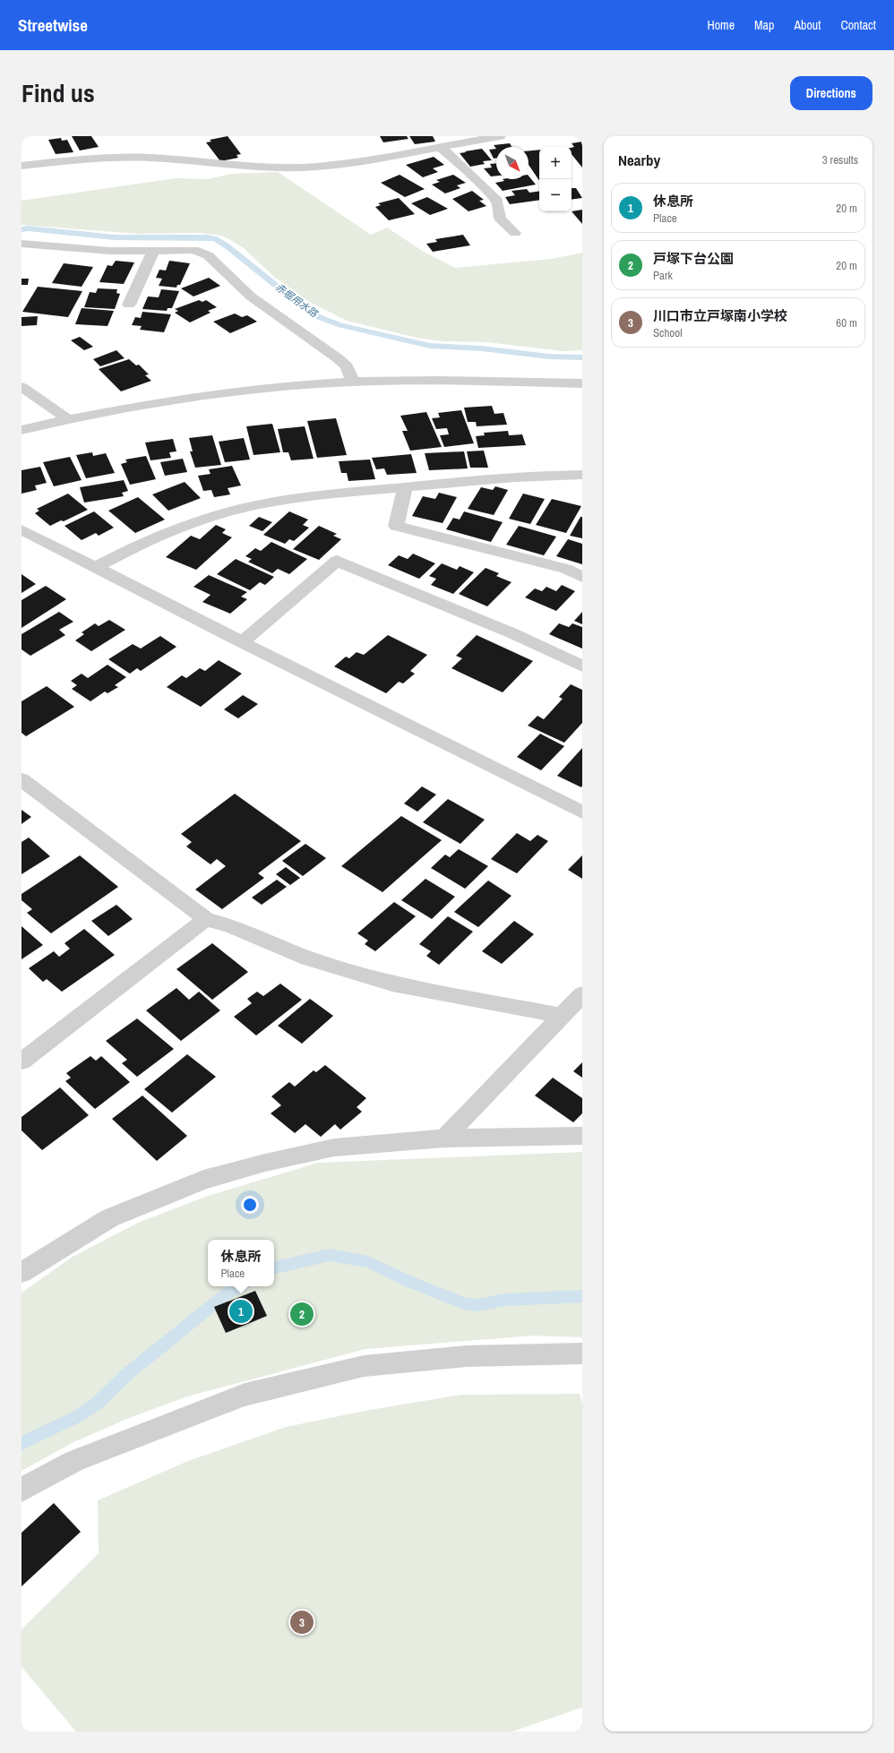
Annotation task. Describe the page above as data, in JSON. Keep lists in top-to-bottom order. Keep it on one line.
{"water":["赤堀用水路"],"north":"bottom right","page":{"header":"Streetwise","nav":["Home","Map","About","Contact"],"title":"Find us","buttons":"Directions","heading":["Nearby","3 results"],"map_buttons":["+","−"],"list":[{"mark":"1","name":"休息所","note":"Place","value":"20 m"},{"mark":"2","name":"戸塚下台公園","note":"Park","value":"20 m"},{"mark":"3","name":"川口市立戸塚南小学校","note":"School","value":"60 m"}],"popup":["休息所","Place"],"pins":["1","2","3"]}}
